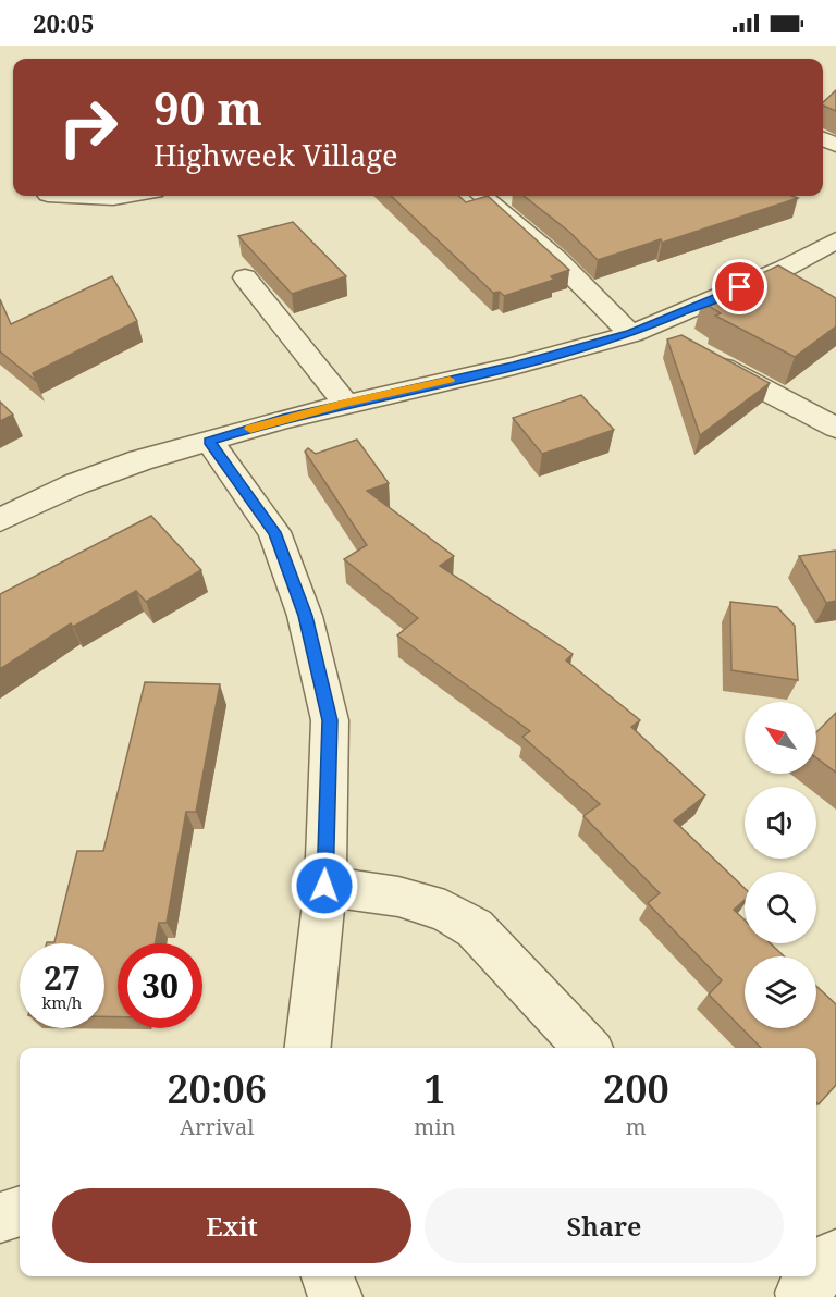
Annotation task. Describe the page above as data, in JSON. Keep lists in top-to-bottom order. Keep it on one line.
{"north":"top left","page":{"status":"20:05","turn":["90 m","Highweek Village"],"speed":"27 km/h","limit":"30","eta":["20:06","Arrival","1","min","200","m"],"buttons":["Exit","Share"]}}
